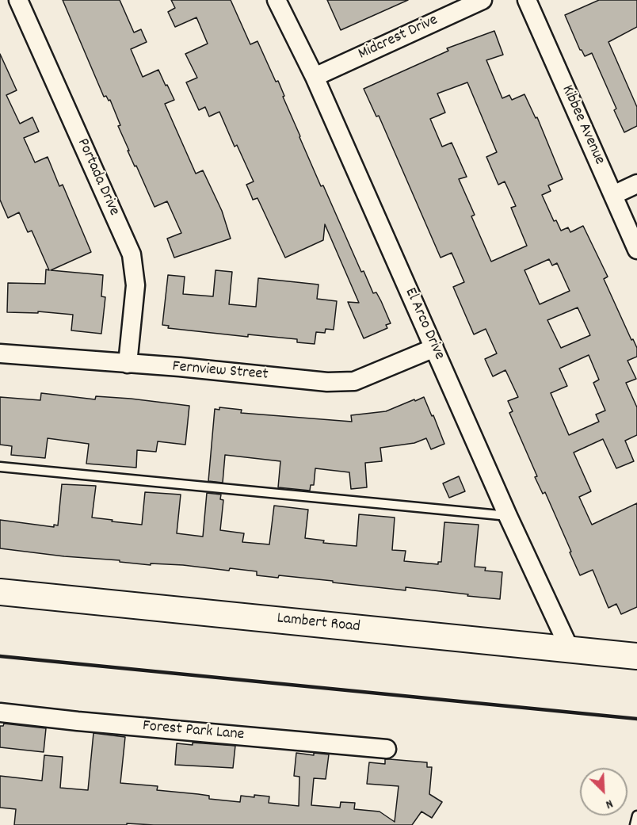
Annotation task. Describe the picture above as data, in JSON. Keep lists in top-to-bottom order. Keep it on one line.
{"streets":{"main road":["Lambert Road"],"street":["Midcrest Drive","Kibbee Avenue","Portada Drive","El Arco Drive","Fernview Street","Forest Park Lane"]},"crossings":[["Midcrest Drive","El Arco Drive"],["Portada Drive","Fernview Street"],["El Arco Drive","Fernview Street"],["El Arco Drive","Lambert Road"]],"north":"bottom right"}
